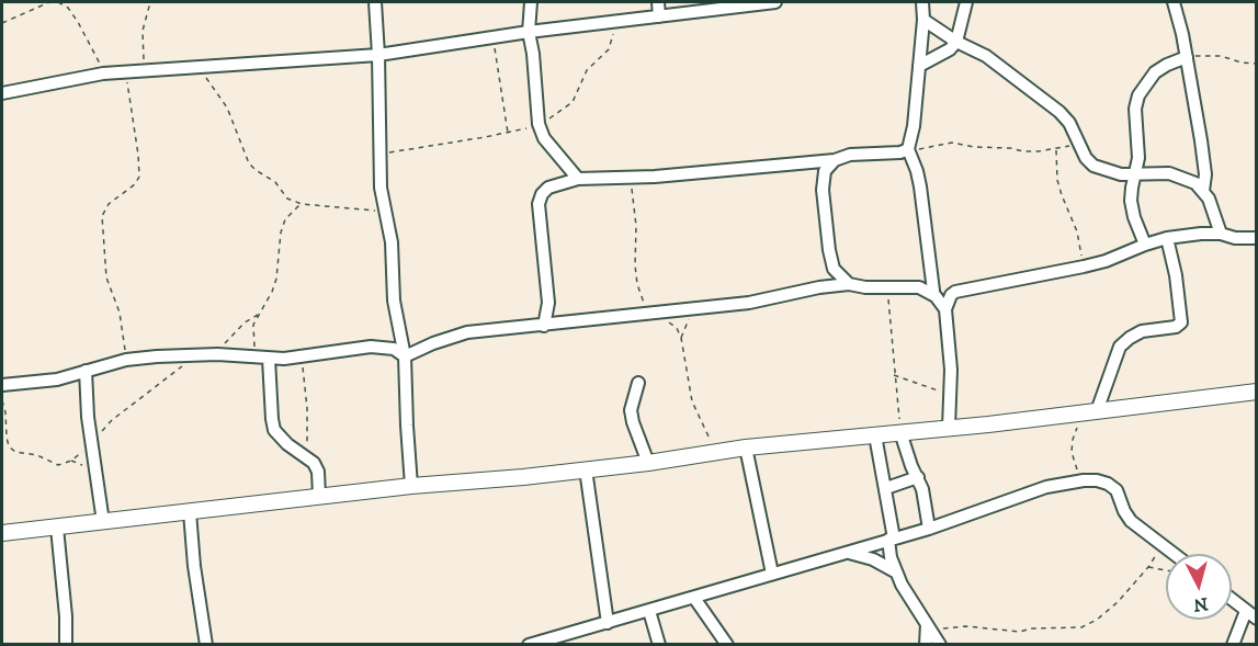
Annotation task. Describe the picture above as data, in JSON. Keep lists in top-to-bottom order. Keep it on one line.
{"north":"bottom"}
